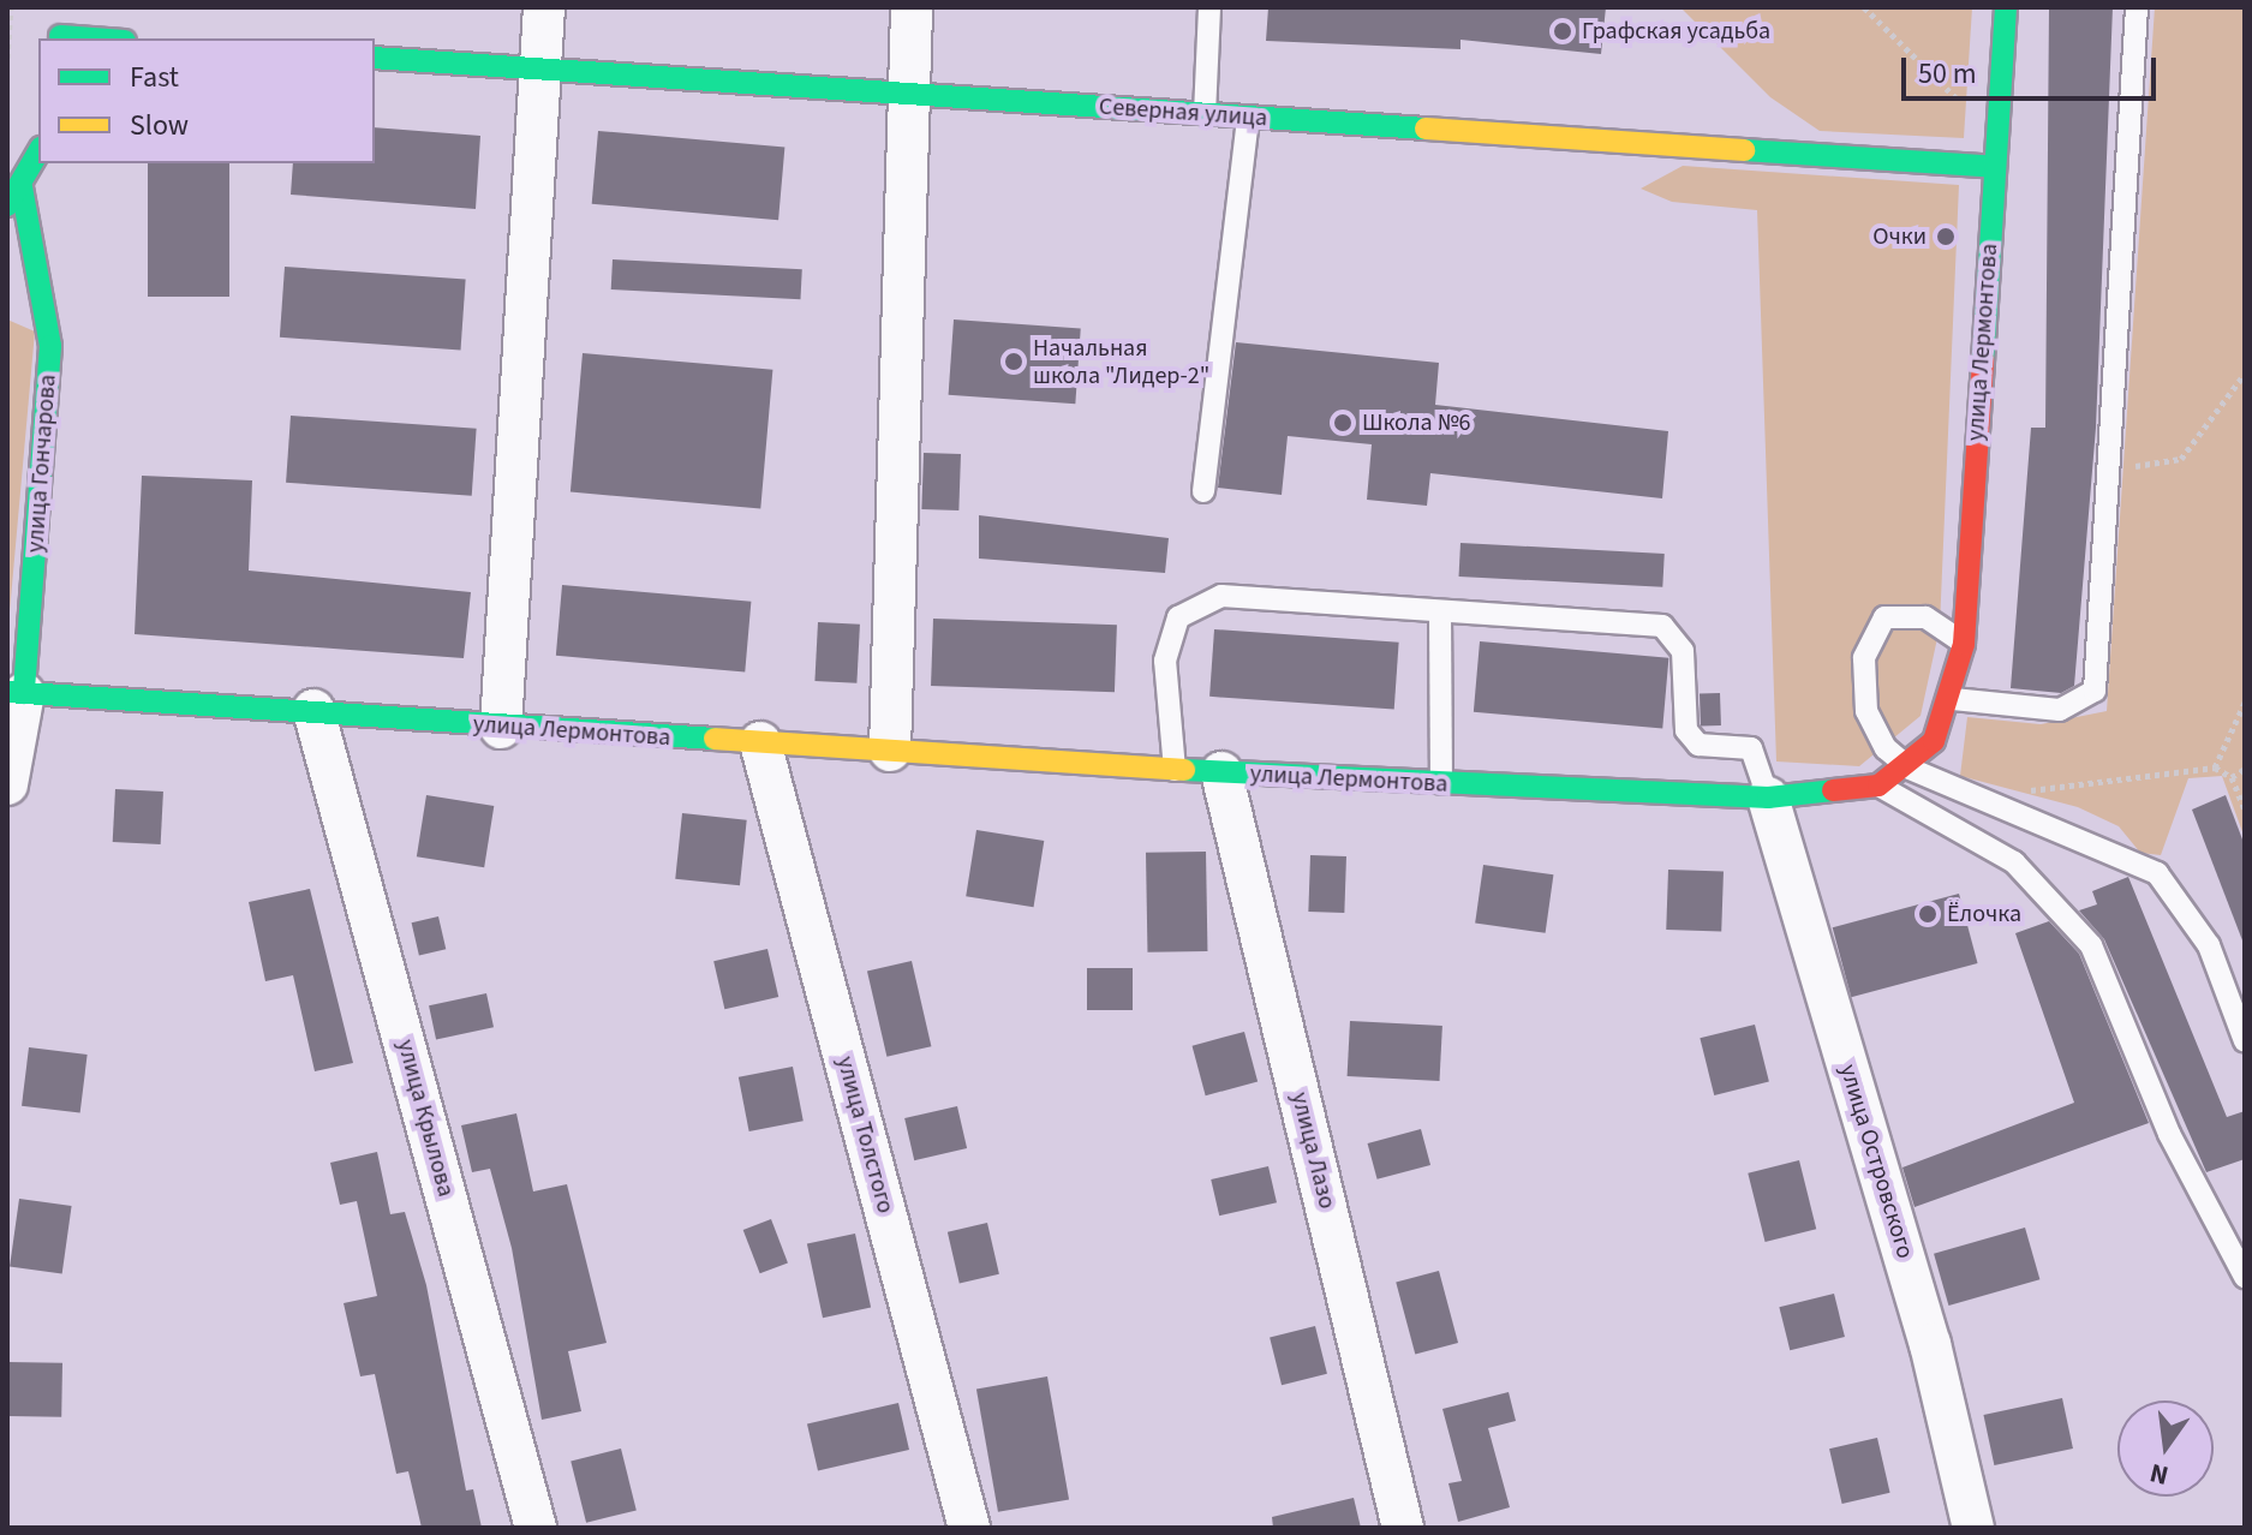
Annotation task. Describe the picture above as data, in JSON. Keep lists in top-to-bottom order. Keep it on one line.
{"streets":{"main road":["Северная улица","улица Лермонтова","улица Гончарова"],"street":["улица Крылова","улица Толстого","улица Лазо","улица Островского"]},"crossings":[["Северная улица","улица Лермонтова"],["улица Лермонтова","улица Гончарова"],["улица Лермонтова","улица Крылова"],["улица Лермонтова","улица Толстого"],["улица Лермонтова","улица Лазо"],["улица Лермонтова","улица Островского"]],"places":["Графская усадьба","Очки","Начальная школа \"Лидер-2\"","Школа №6","Ёлочка"],"legend":["Fast","Slow"],"scale_bar":"50 m","north":"bottom"}
